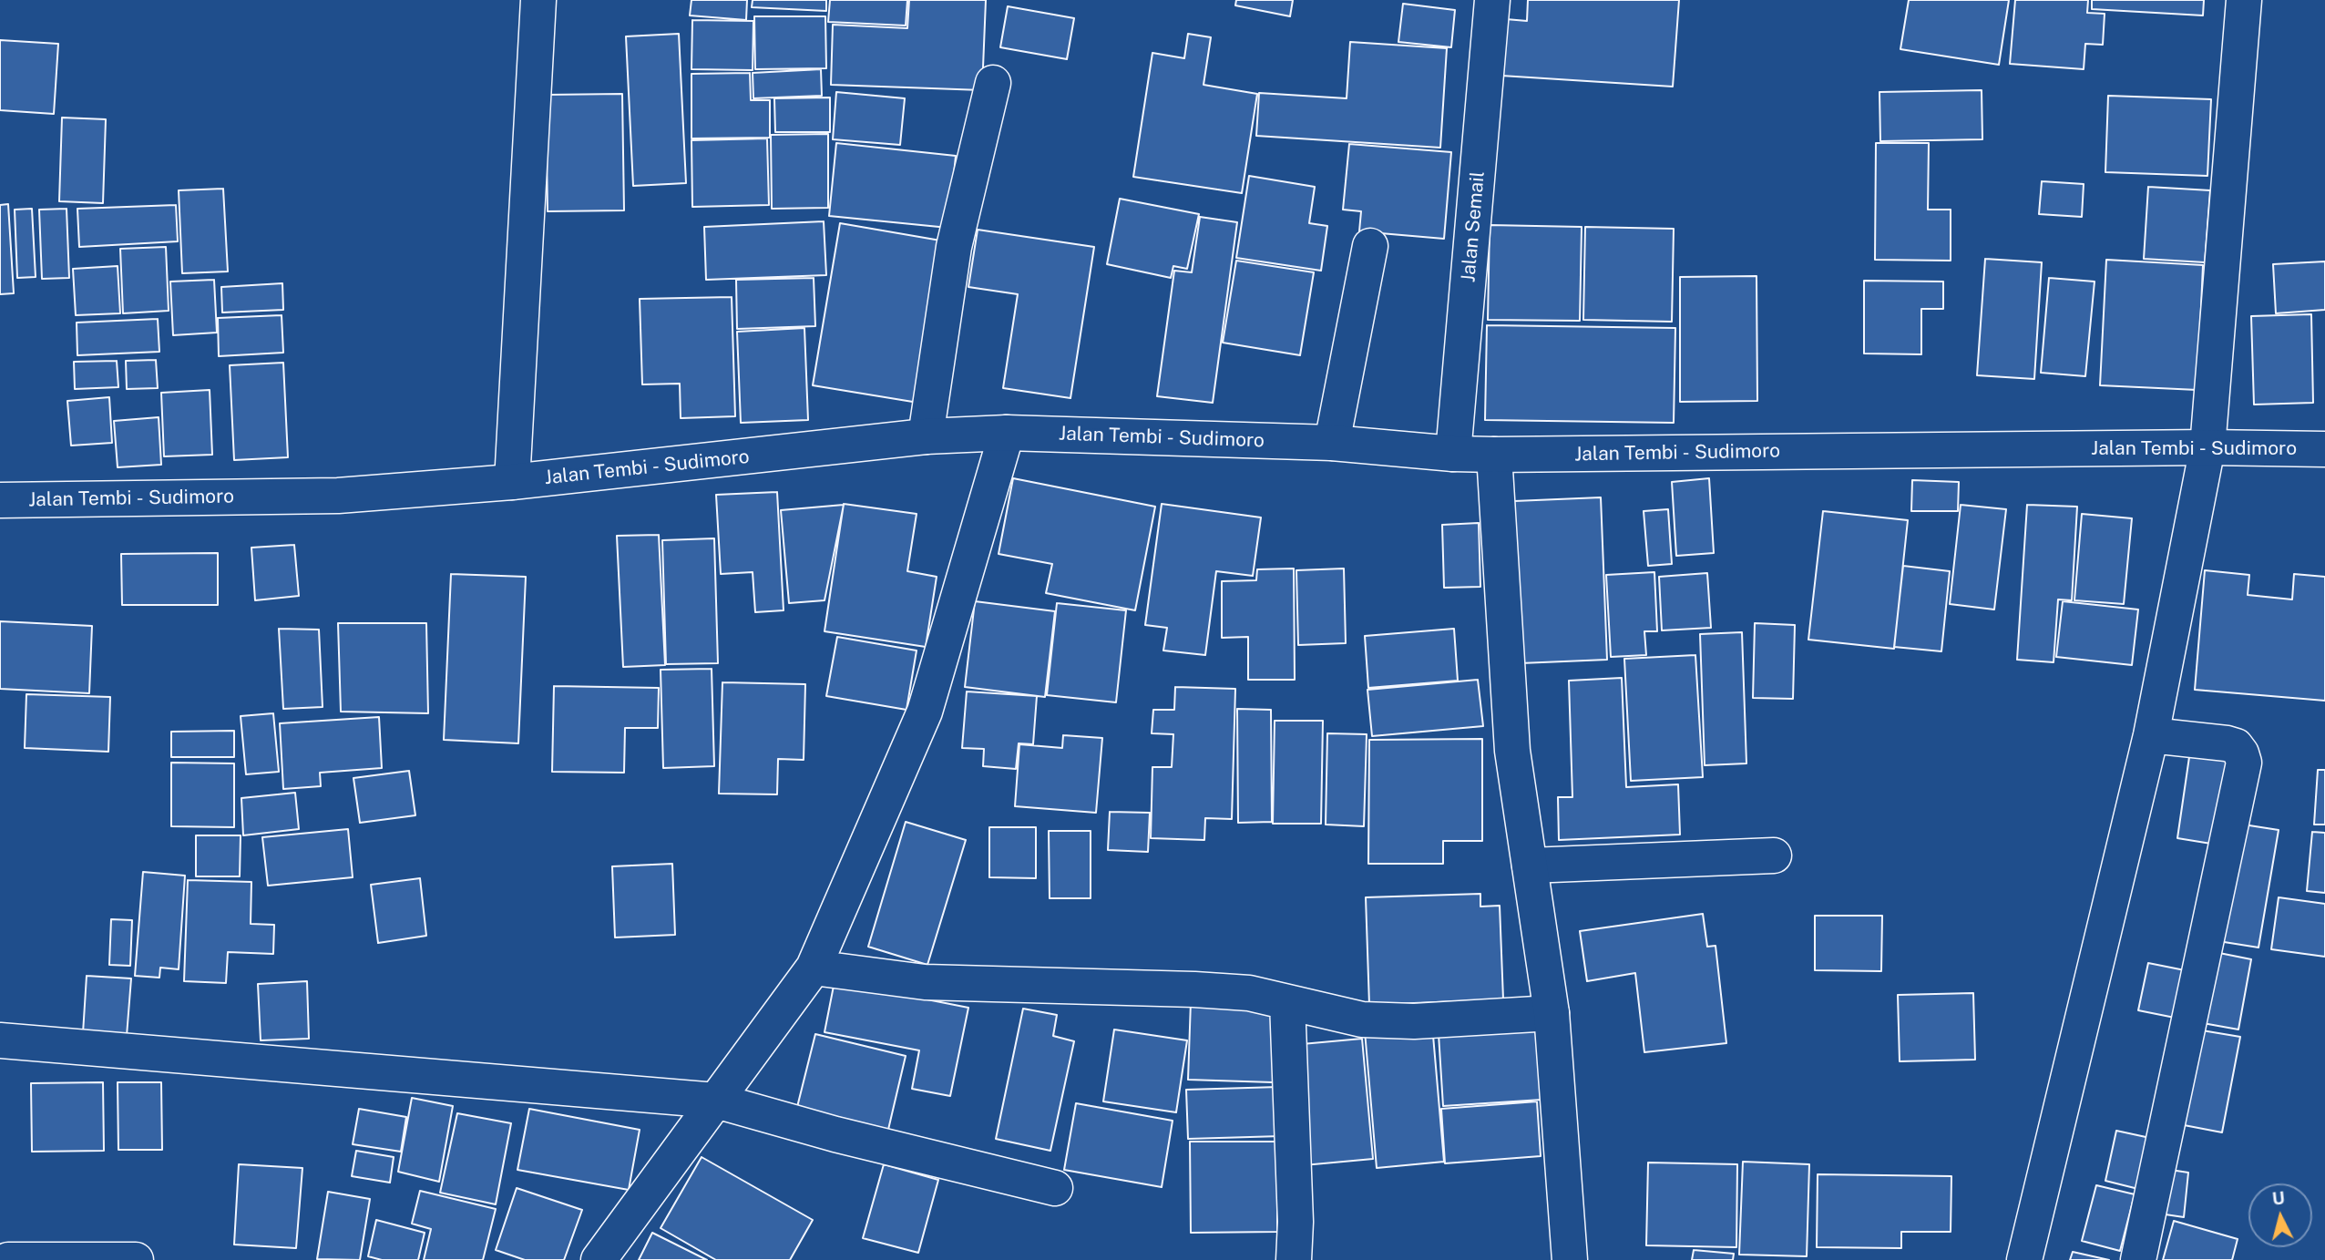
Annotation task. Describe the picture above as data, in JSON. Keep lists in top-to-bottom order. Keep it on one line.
{"streets":{"street":["Jalan Semail","Jalan Tembi - Sudimoro"]},"crossings":[["Jalan Semail","Jalan Tembi - Sudimoro"]],"north":"top"}
